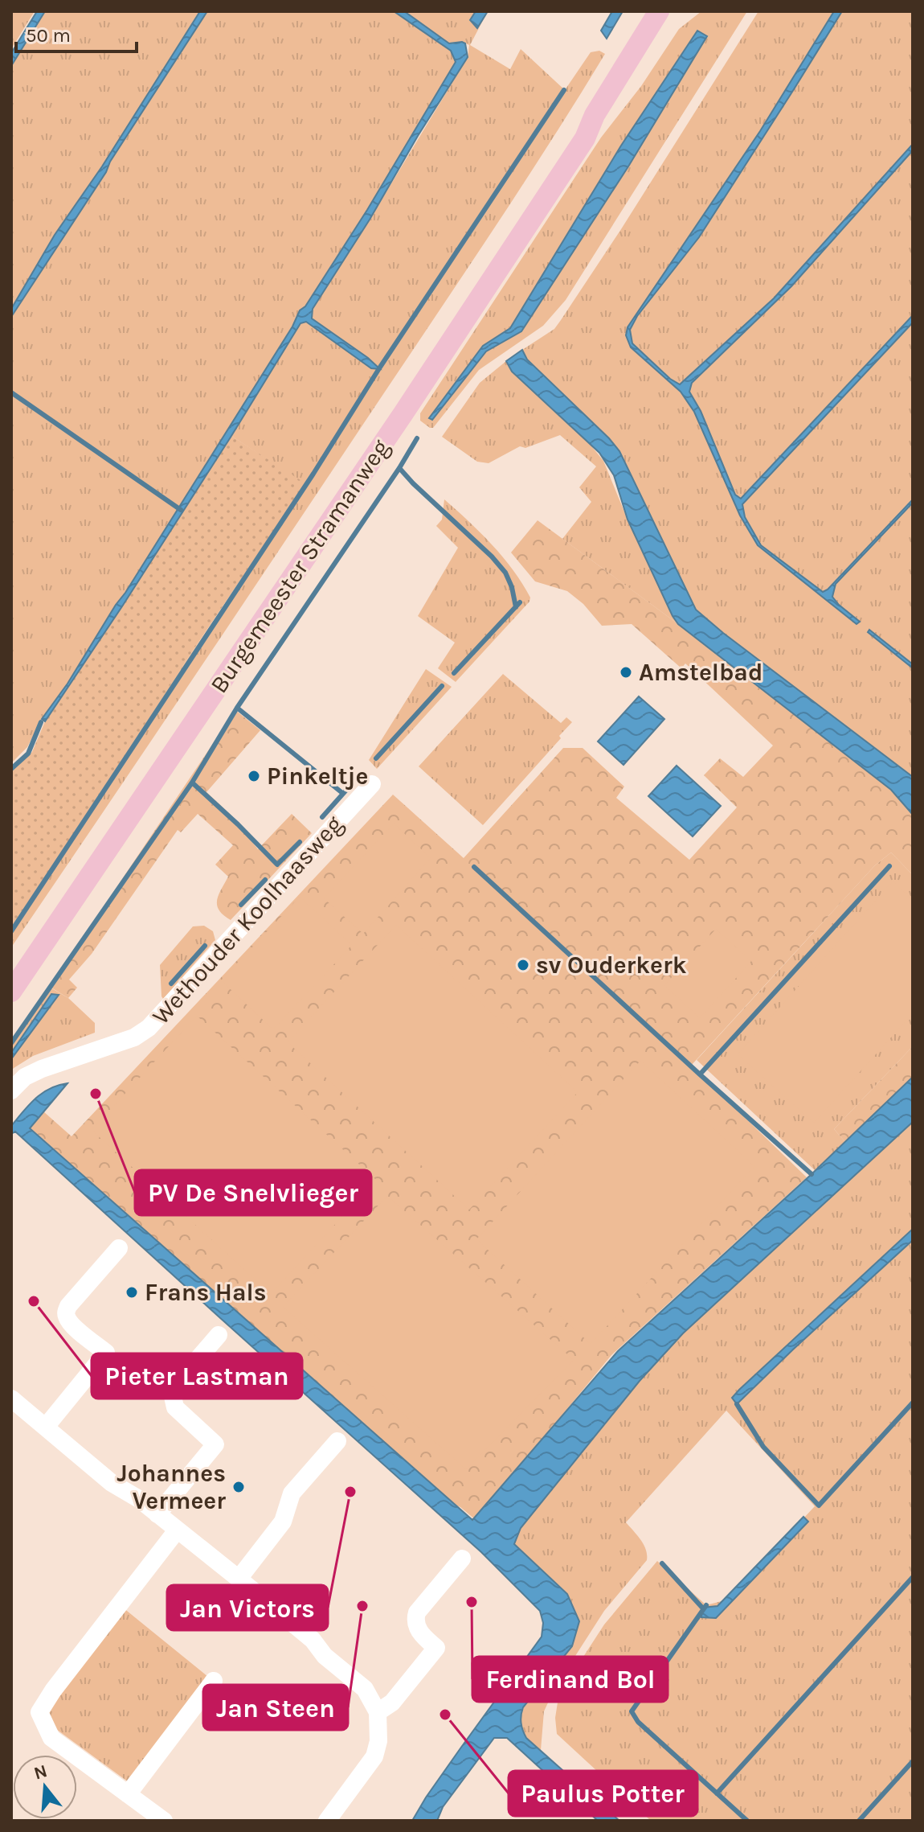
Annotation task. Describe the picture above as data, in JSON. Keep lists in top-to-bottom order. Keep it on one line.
{"streets":{"main road":["Burgemeester Stramanweg"],"street":["Wethouder Koolhaasweg"]},"places":["Amstelbad","Pinkeltje","sv Ouderkerk","PV De Snelvlieger","Frans Hals","Pieter Lastman","Johannes Vermeer","Jan Victors","Ferdinand Bol","Jan Steen","Paulus Potter"],"scale_bar":"50 m","north":"top"}
